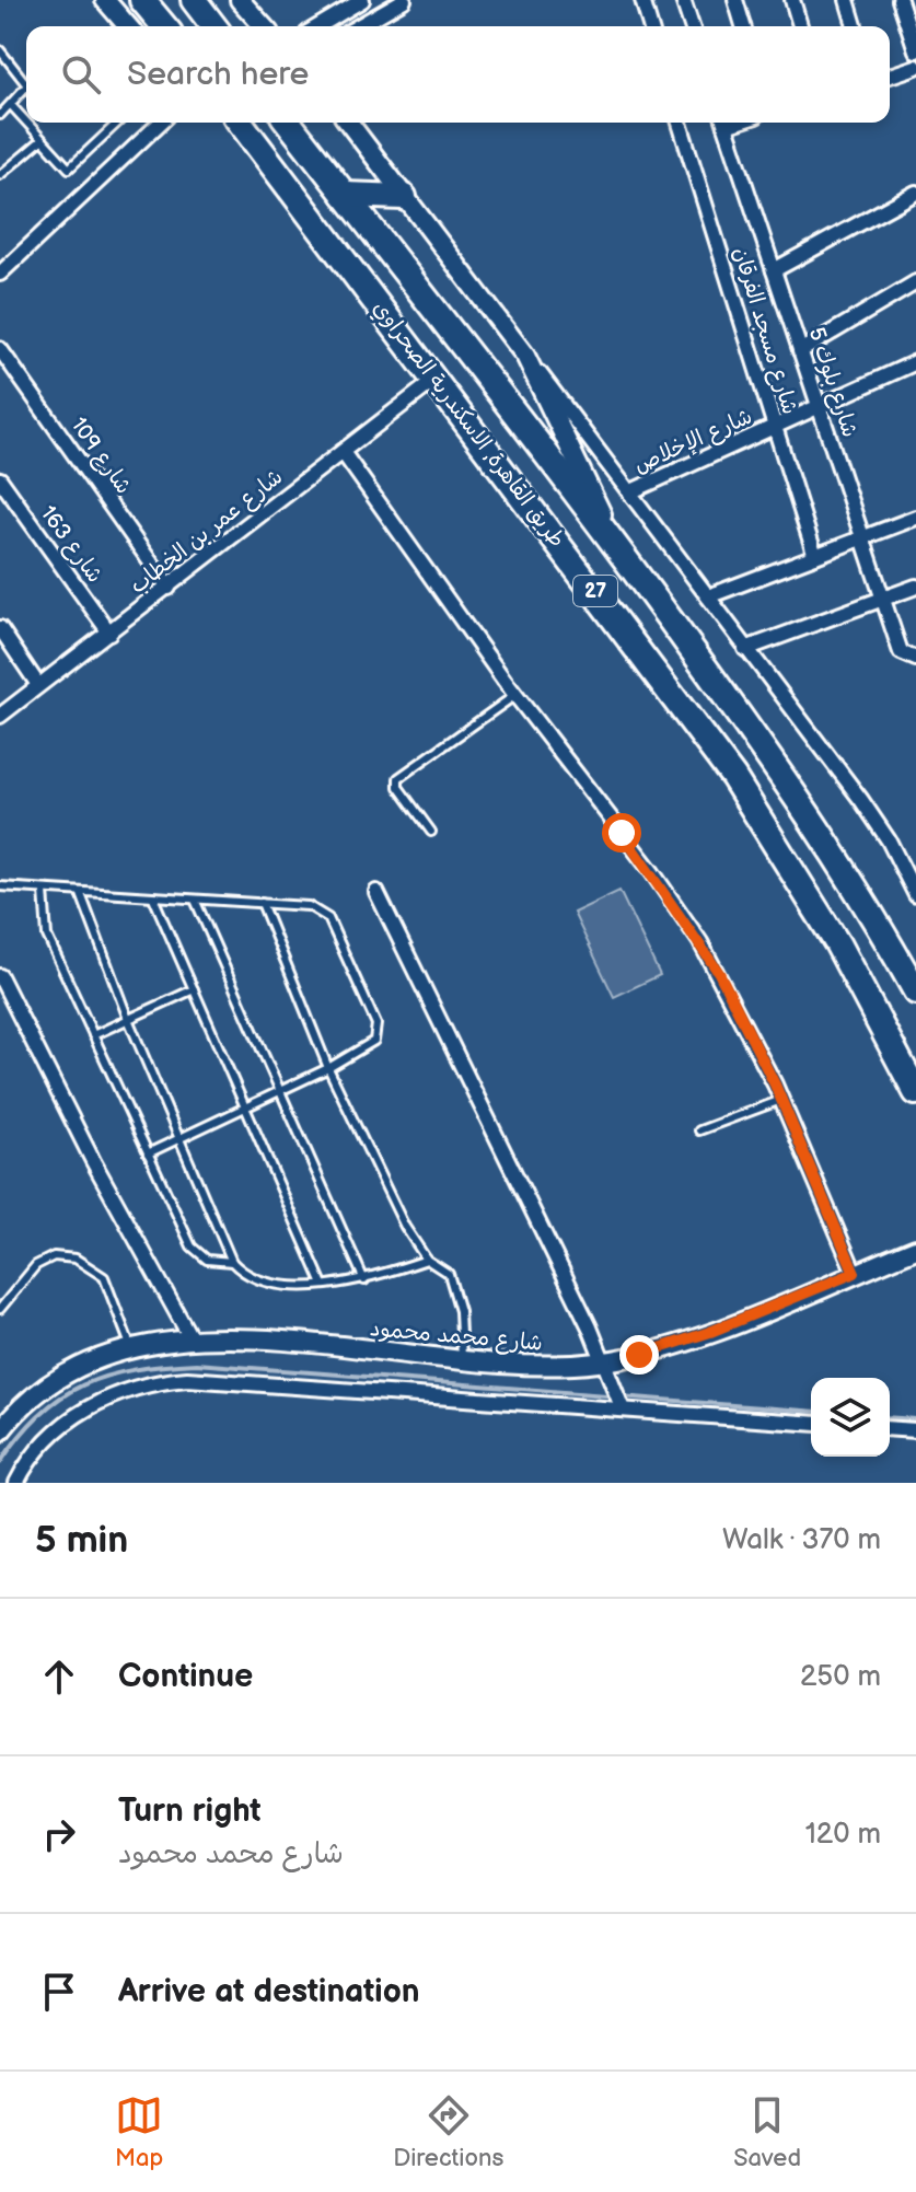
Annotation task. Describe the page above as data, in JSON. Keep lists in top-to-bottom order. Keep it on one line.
{"streets":{"highway":["طريق القاهرة, الاسكندرية الصحراوي","27"],"street":["شارع مسجد الفرقان","شارع بلوك 5","شارع الإخلاص","شارع 109","شارع عمر بن الخطاب","شارع 163","شارع محمد محمود"]},"crossings":[["شارع مسجد الفرقان","شارع الإخلاص"],["شارع بلوك 5","شارع الإخلاص"],["طريق القاهرة, الاسكندرية الصحراوي","شارع عمر بن الخطاب"],["شارع 109","شارع عمر بن الخطاب"],["شارع عمر بن الخطاب","شارع 163"]],"page":{"search":"Search here","heading":["5 min","Walk · 370 m"],"list":[["Continue","250 m"],["Turn right","شارع محمد محمود","120 m"],"Arrive at destination"],"nav":["Map","Directions","Saved"]}}
